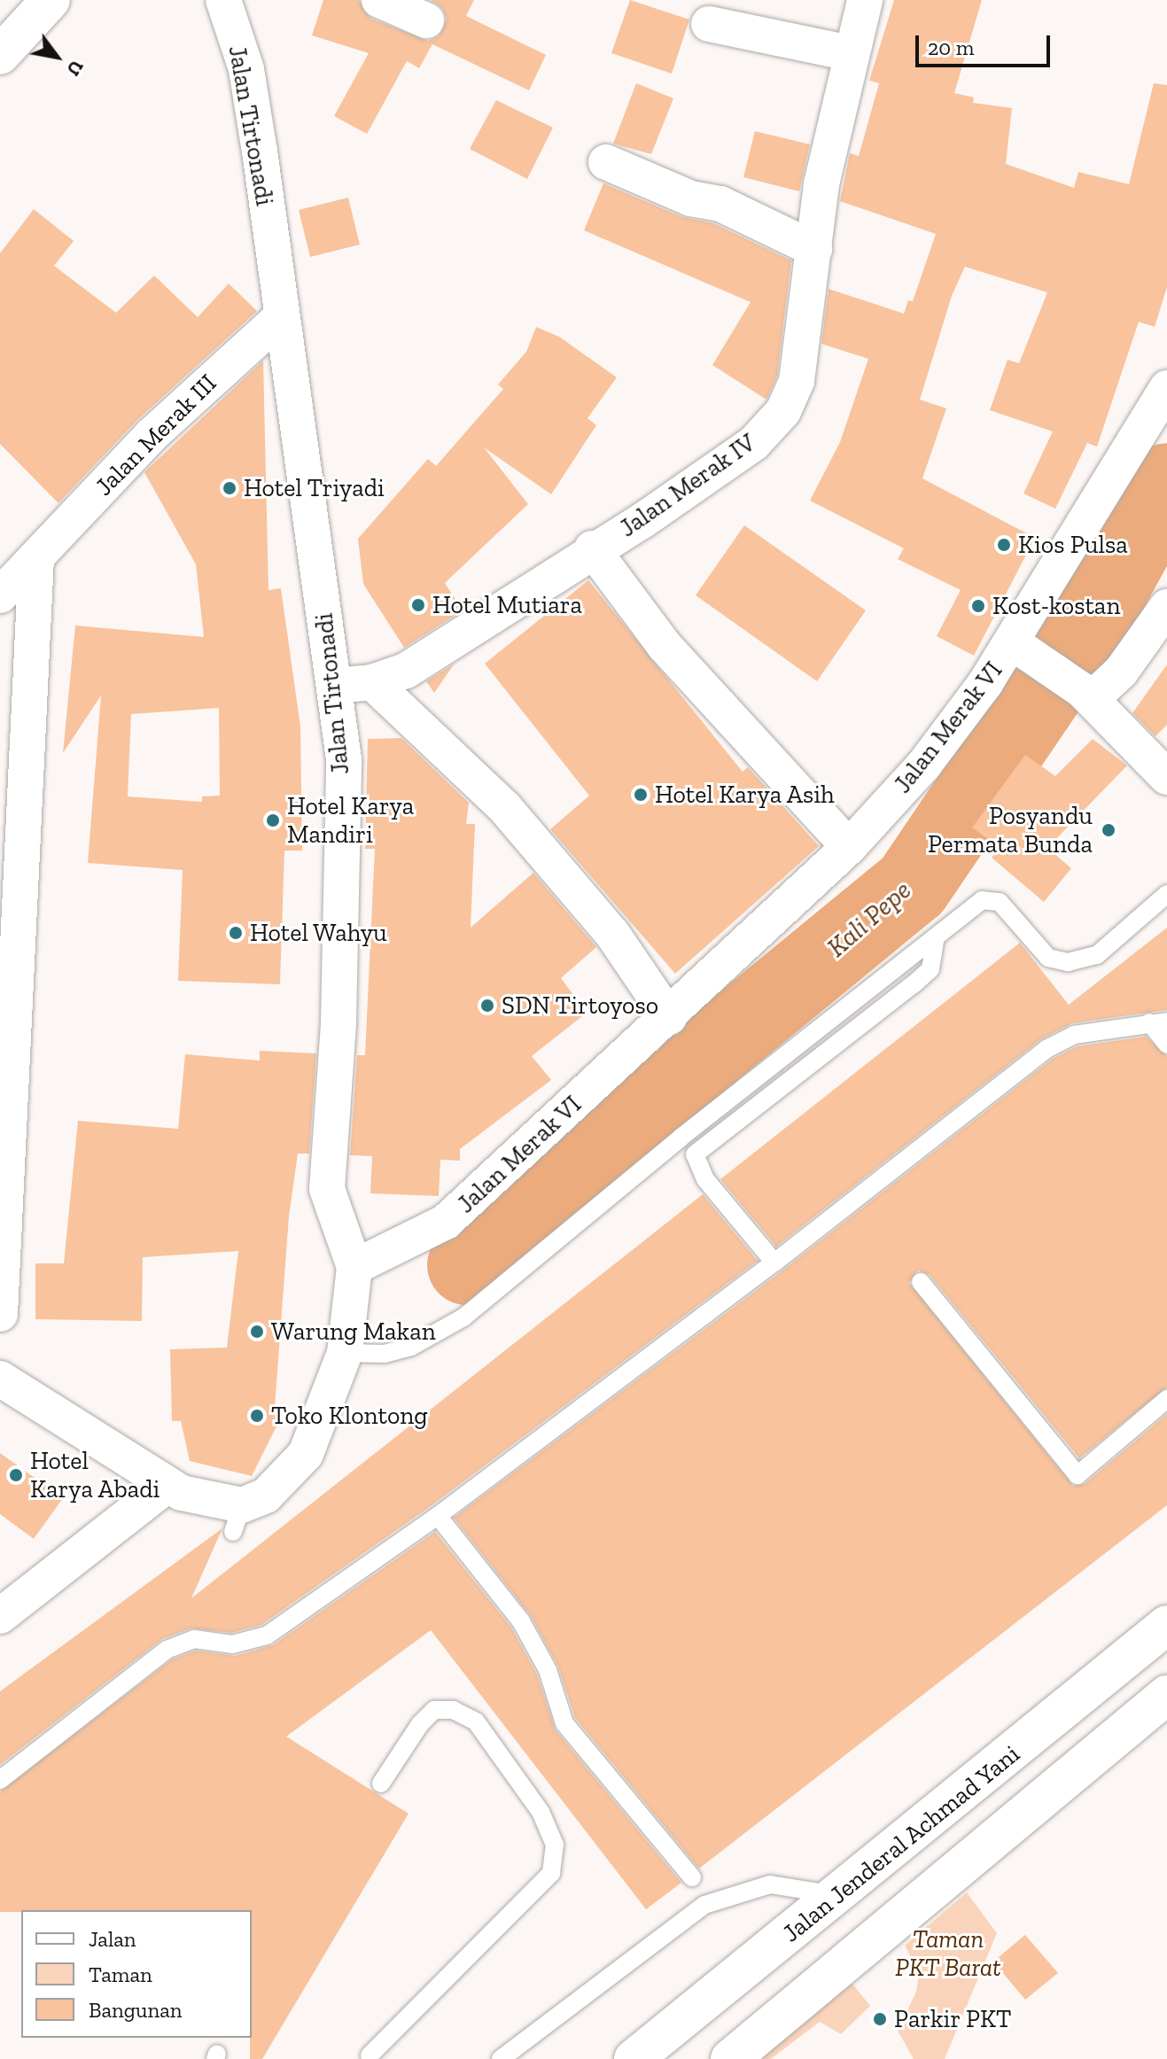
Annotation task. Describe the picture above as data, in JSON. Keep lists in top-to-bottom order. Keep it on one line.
{"streets":{"main road":["Jalan Jenderal Achmad Yani"],"street":["Jalan Tirtonadi","Jalan Merak III","Jalan Merak IV","Jalan Merak VI"]},"crossings":[["Jalan Tirtonadi","Jalan Merak III"],["Jalan Tirtonadi","Jalan Merak VI"]],"water":["Kali Pepe"],"parks":["Taman PKT Barat"],"places":["Hotel Triyadi","Kios Pulsa","Hotel Mutiara","Kost-kostan","Hotel Karya Asih","Hotel Karya Mandiri","Posyandu Permata Bunda","Hotel Wahyu","SDN Tirtoyoso","Warung Makan","Toko Klontong","Hotel Karya Abadi","Parkir PKT"],"legend":["Jalan","Taman","Bangunan"],"scale_bar":"20 m","north":"bottom right"}
